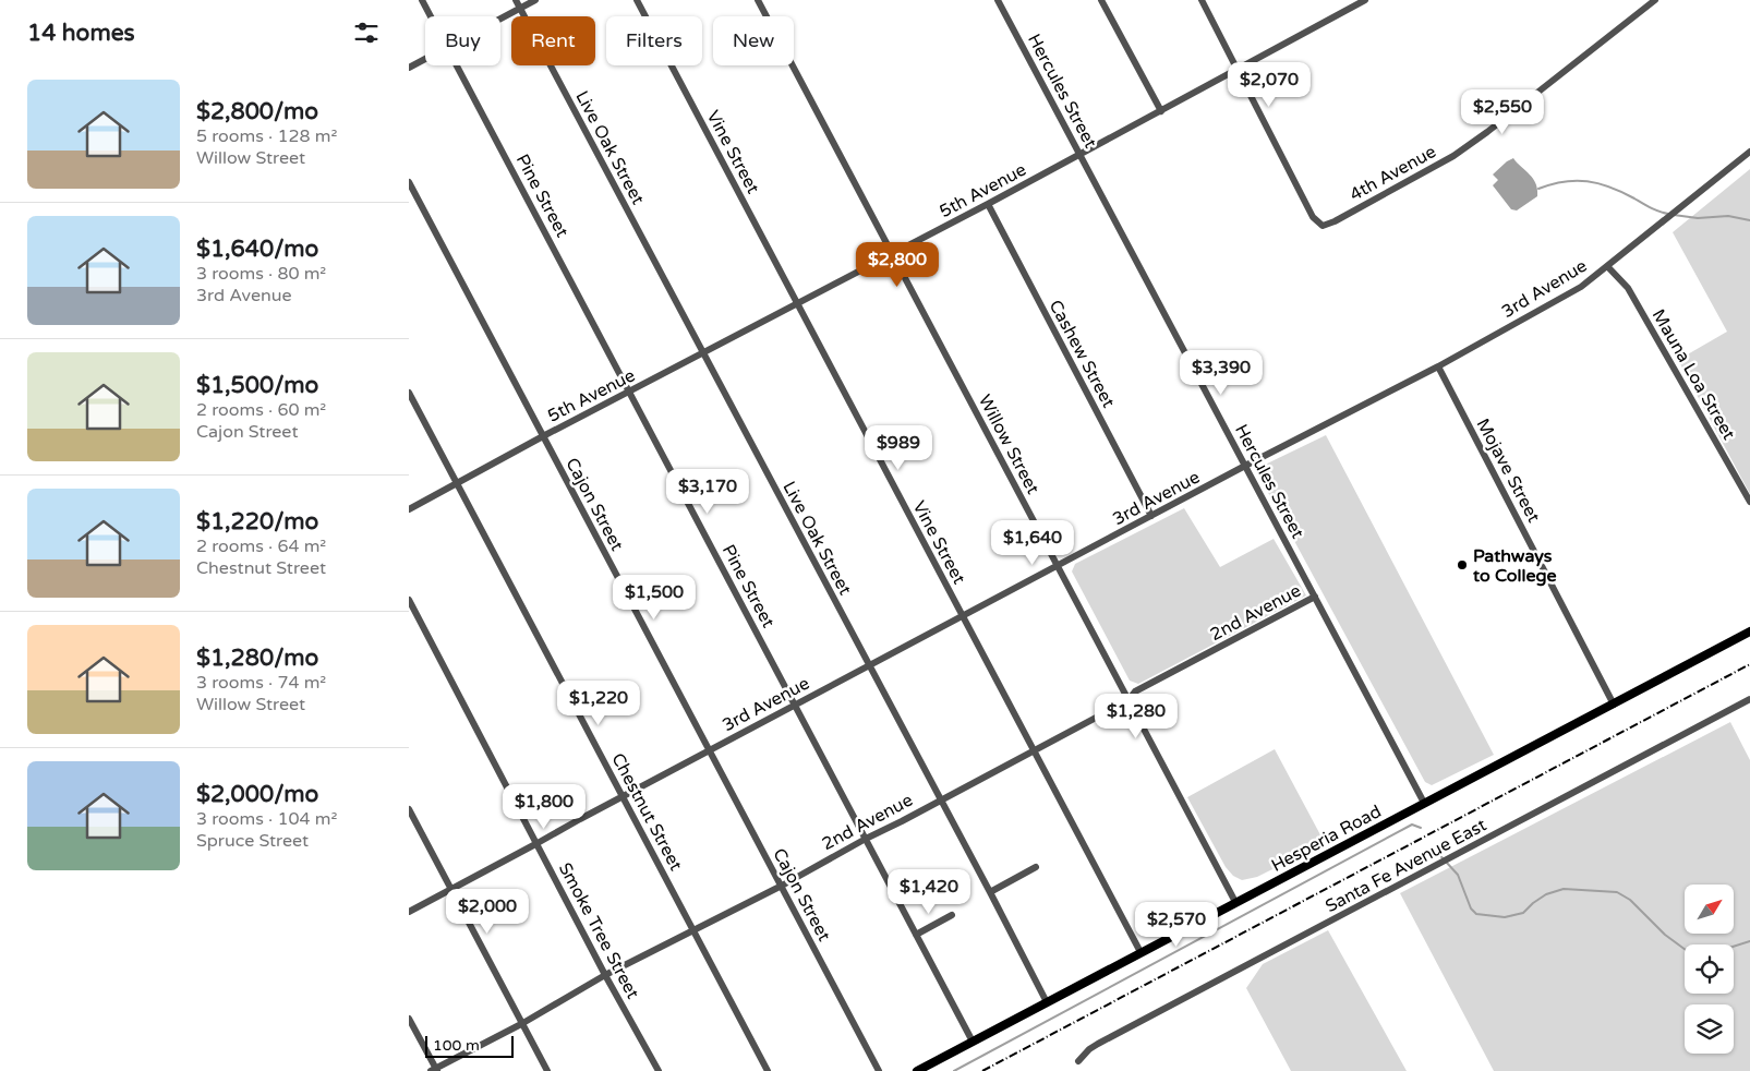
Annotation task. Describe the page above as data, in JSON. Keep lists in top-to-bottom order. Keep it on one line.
{"streets":{"main road":["Hesperia Road"],"street":["Hercules Street","Live Oak Street","Vine Street","4th Avenue","5th Avenue","Pine Street","3rd Avenue","Cashew Street","Mauna Loa Street","Willow Street","Mojave Street","Cajon Street","2nd Avenue","Chestnut Street","Santa Fe Avenue East","Smoke Tree Street"]},"crossings":[["Hercules Street","5th Avenue"],["Hercules Street","3rd Avenue"],["Hercules Street","2nd Avenue"],["Hercules Street","Hesperia Road"],["Live Oak Street","5th Avenue"],["Live Oak Street","3rd Avenue"],["Live Oak Street","2nd Avenue"],["Live Oak Street","Hesperia Road"],["Vine Street","5th Avenue"],["Vine Street","3rd Avenue"],["Vine Street","2nd Avenue"],["Vine Street","Hesperia Road"],["4th Avenue","5th Avenue"],["5th Avenue","Pine Street"],["5th Avenue","Cashew Street"],["5th Avenue","Willow Street"],["5th Avenue","Cajon Street"],["5th Avenue","Chestnut Street"],["Pine Street","3rd Avenue"],["Pine Street","2nd Avenue"],["Pine Street","Hesperia Road"],["3rd Avenue","Cashew Street"],["3rd Avenue","Mauna Loa Street"],["3rd Avenue","Willow Street"],["3rd Avenue","Mojave Street"],["3rd Avenue","Cajon Street"],["3rd Avenue","Chestnut Street"],["3rd Avenue","Smoke Tree Street"],["Willow Street","2nd Avenue"],["Willow Street","Hesperia Road"],["Mojave Street","Hesperia Road"],["Cajon Street","2nd Avenue"],["2nd Avenue","Chestnut Street"],["2nd Avenue","Smoke Tree Street"]],"places":["Pathways to College"],"scale_bar":"100 m","north":"top right","page":{"heading":"14 homes","chip":["Buy","Rent","Filters","New"],"price":["$2,070","$2,550","$2,800","$3,390","$989","$3,170","$1,640","$1,500","$1,220","$1,280","$1,800","$1,420","$2,000","$2,570"],"list":[{"name":"$2,800/mo","note":"5 rooms · 128 m² · Willow Street"},{"name":"$1,640/mo","note":"3 rooms · 80 m² · 3rd Avenue"},{"name":"$1,500/mo","note":"2 rooms · 60 m² · Cajon Street"},{"name":"$1,220/mo","note":"2 rooms · 64 m² · Chestnut Street"},{"name":"$1,280/mo","note":"3 rooms · 74 m² · Willow Street"},{"name":"$2,000/mo","note":"3 rooms · 104 m² · Spruce Street"}],"scale":"100 m"}}
